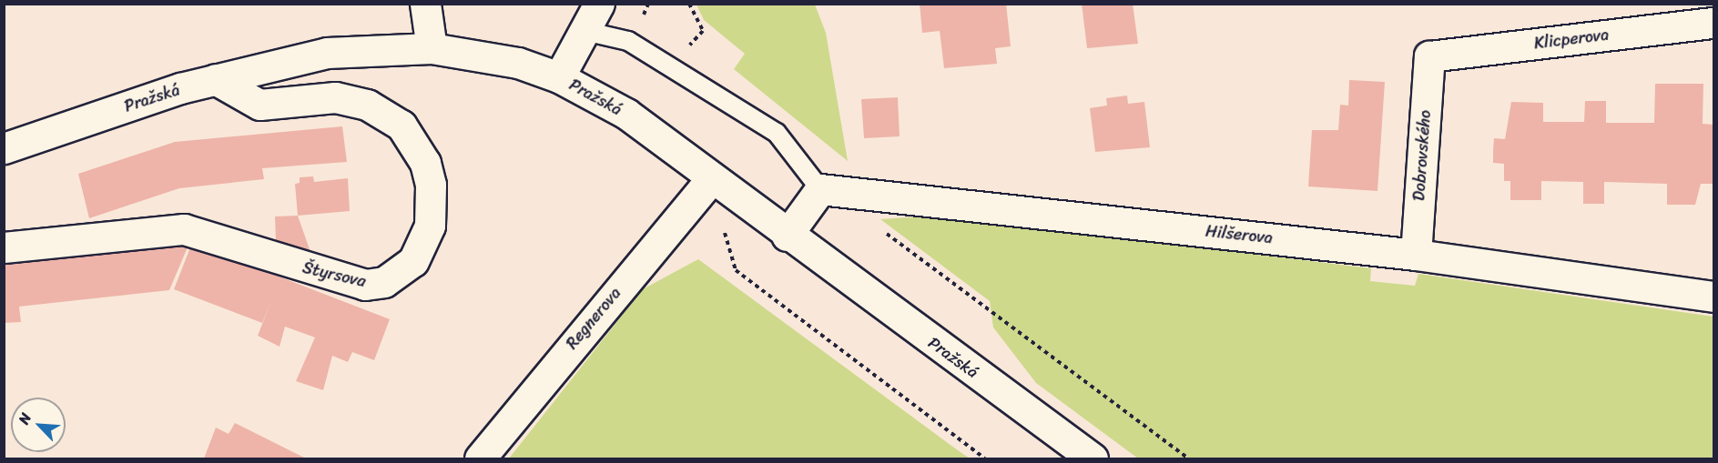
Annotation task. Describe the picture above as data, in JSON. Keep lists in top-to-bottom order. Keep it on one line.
{"streets":{"street":["Klicperova","Pražská","Dobrovského","Hilšerova","Štyrsova","Regnerova"]},"crossings":[["Klicperova","Dobrovského"],["Pražská","Štyrsova"],["Pražská","Regnerova"],["Dobrovského","Hilšerova"]],"north":"top left"}
